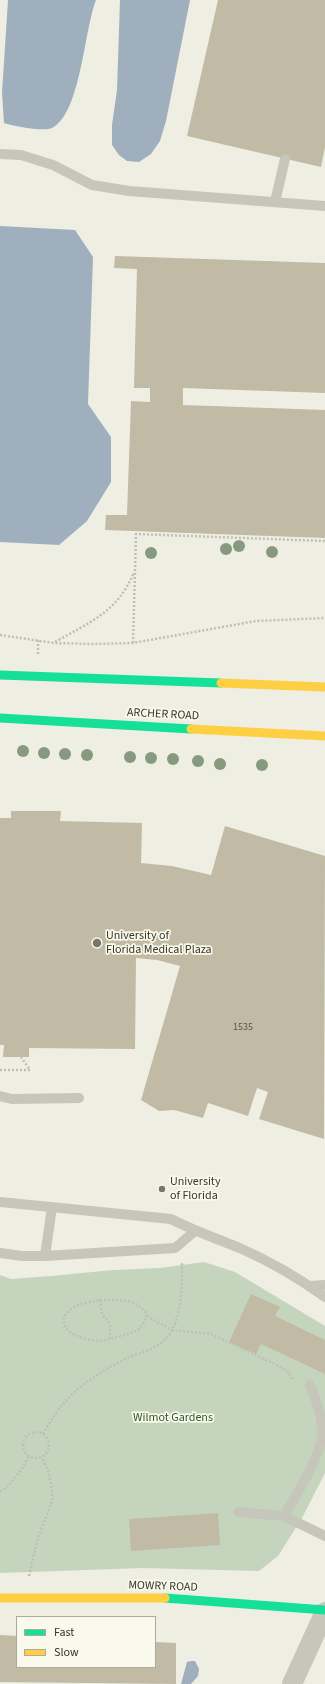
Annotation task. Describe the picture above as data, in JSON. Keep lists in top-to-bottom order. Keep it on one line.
{"streets":{"main road":["ARCHER ROAD","MOWRY ROAD"]},"parks":["Wilmot Gardens"],"places":["University of Florida Medical Plaza","University of Florida"],"house_numbers":["1535"],"legend":["Fast","Slow"]}
